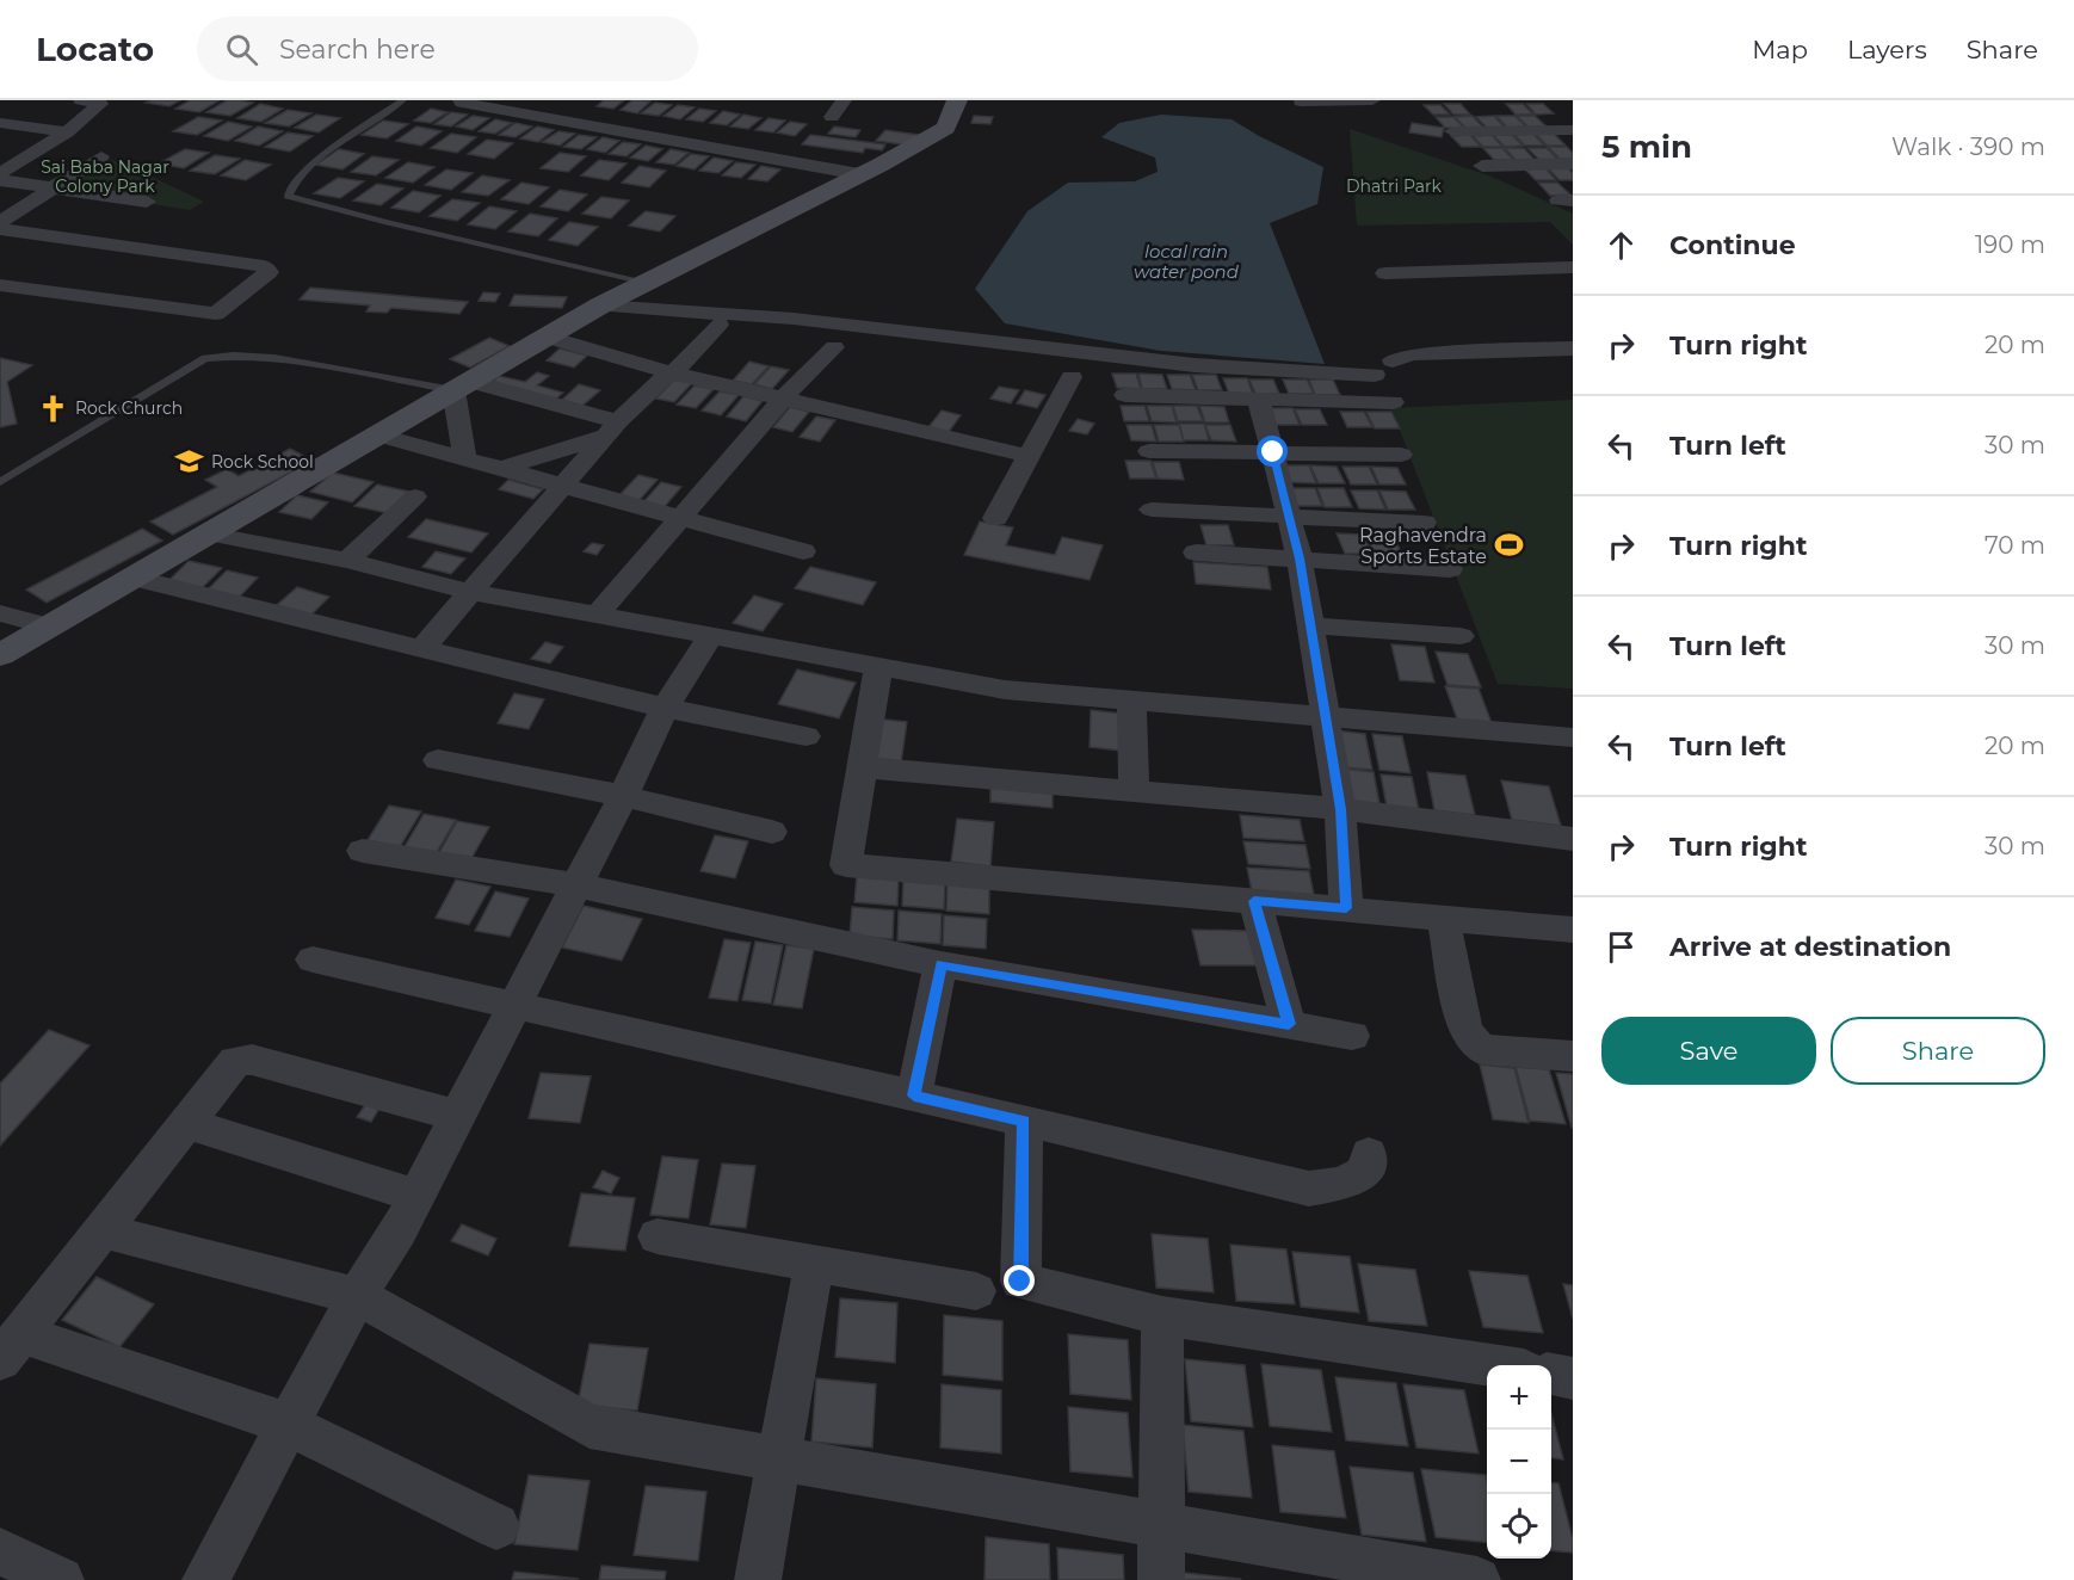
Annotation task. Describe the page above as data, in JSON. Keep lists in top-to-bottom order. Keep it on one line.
{"water":["local rain water pond"],"parks":["Sai Baba Nagar Colony Park","Dhatri Park"],"places":{"church":["Rock Church"],"school or university":["Rock School"],"sports":["Raghavendra Sports Estate"]},"page":{"header":"Locato","search":"Search here","nav":["Map","Layers","Share"],"heading":["5 min","Walk · 390 m"],"list":[["Continue","190 m"],["Turn right","20 m"],["Turn left","30 m"],["Turn right","70 m"],["Turn left","30 m"],["Turn left","20 m"],["Turn right","30 m"],"Arrive at destination"],"buttons":["Save","Share"],"map_buttons":["+","−"]}}
